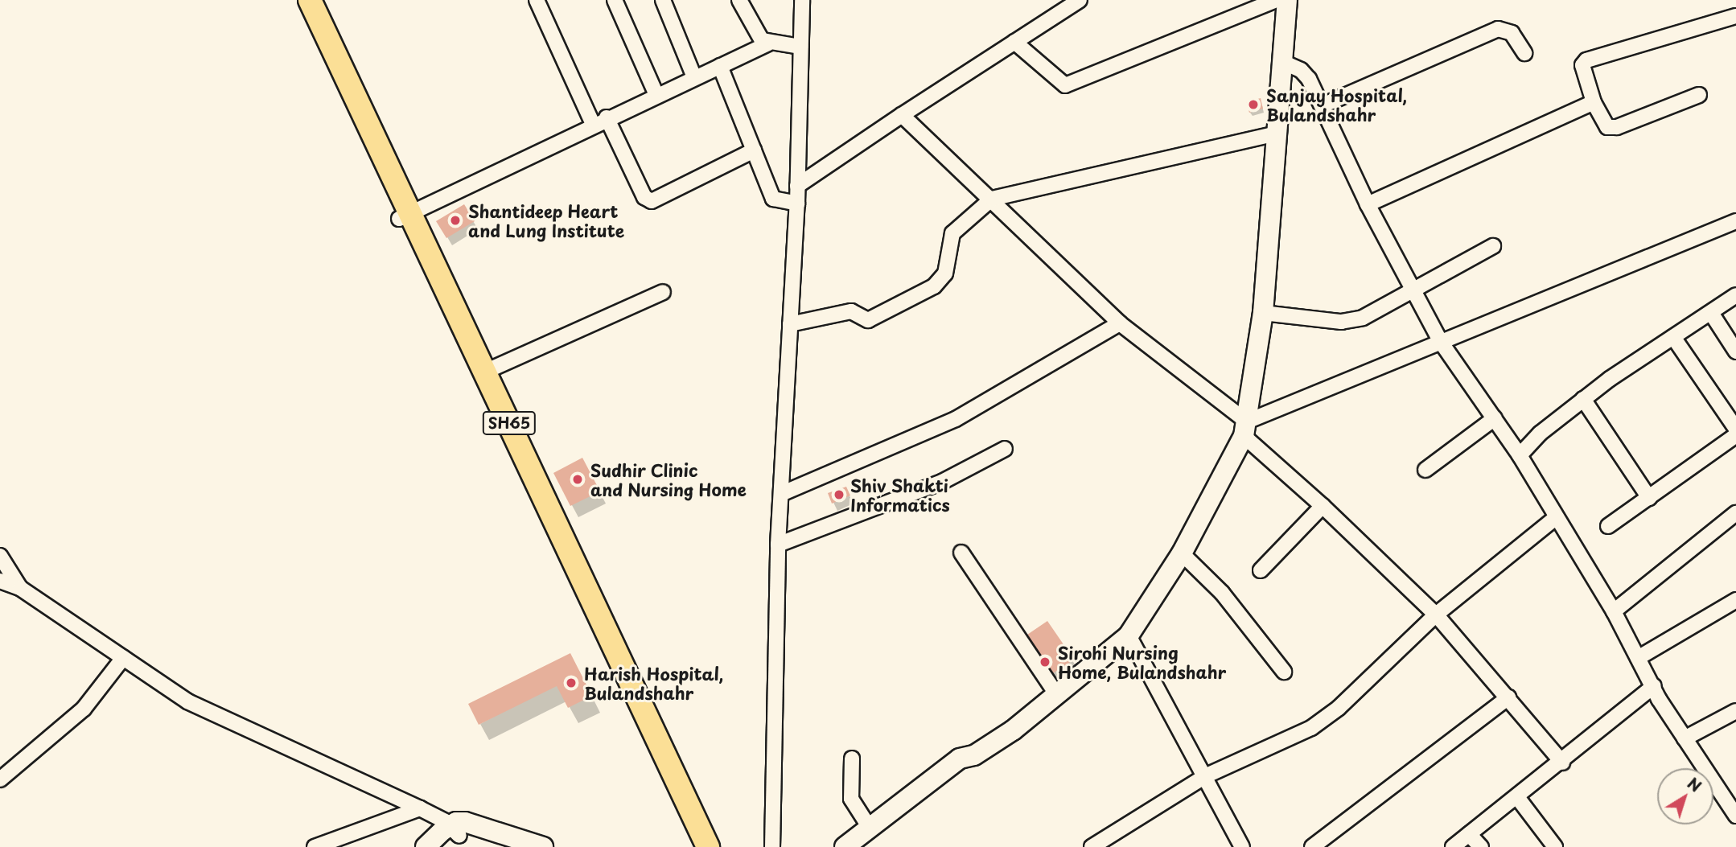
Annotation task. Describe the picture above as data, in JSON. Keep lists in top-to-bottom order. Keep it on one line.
{"streets":{"main road":["SH65"]},"places":["Sanjay Hospital, Bulandshahr","Shantideep Heart and Lung Institute","Sudhir Clinic and Nursing Home","Shiv Shakti Informatics","Sirohi Nursing Home, Bulandshahr","Harish Hospital, Bulandshahr"],"north":"top right"}
